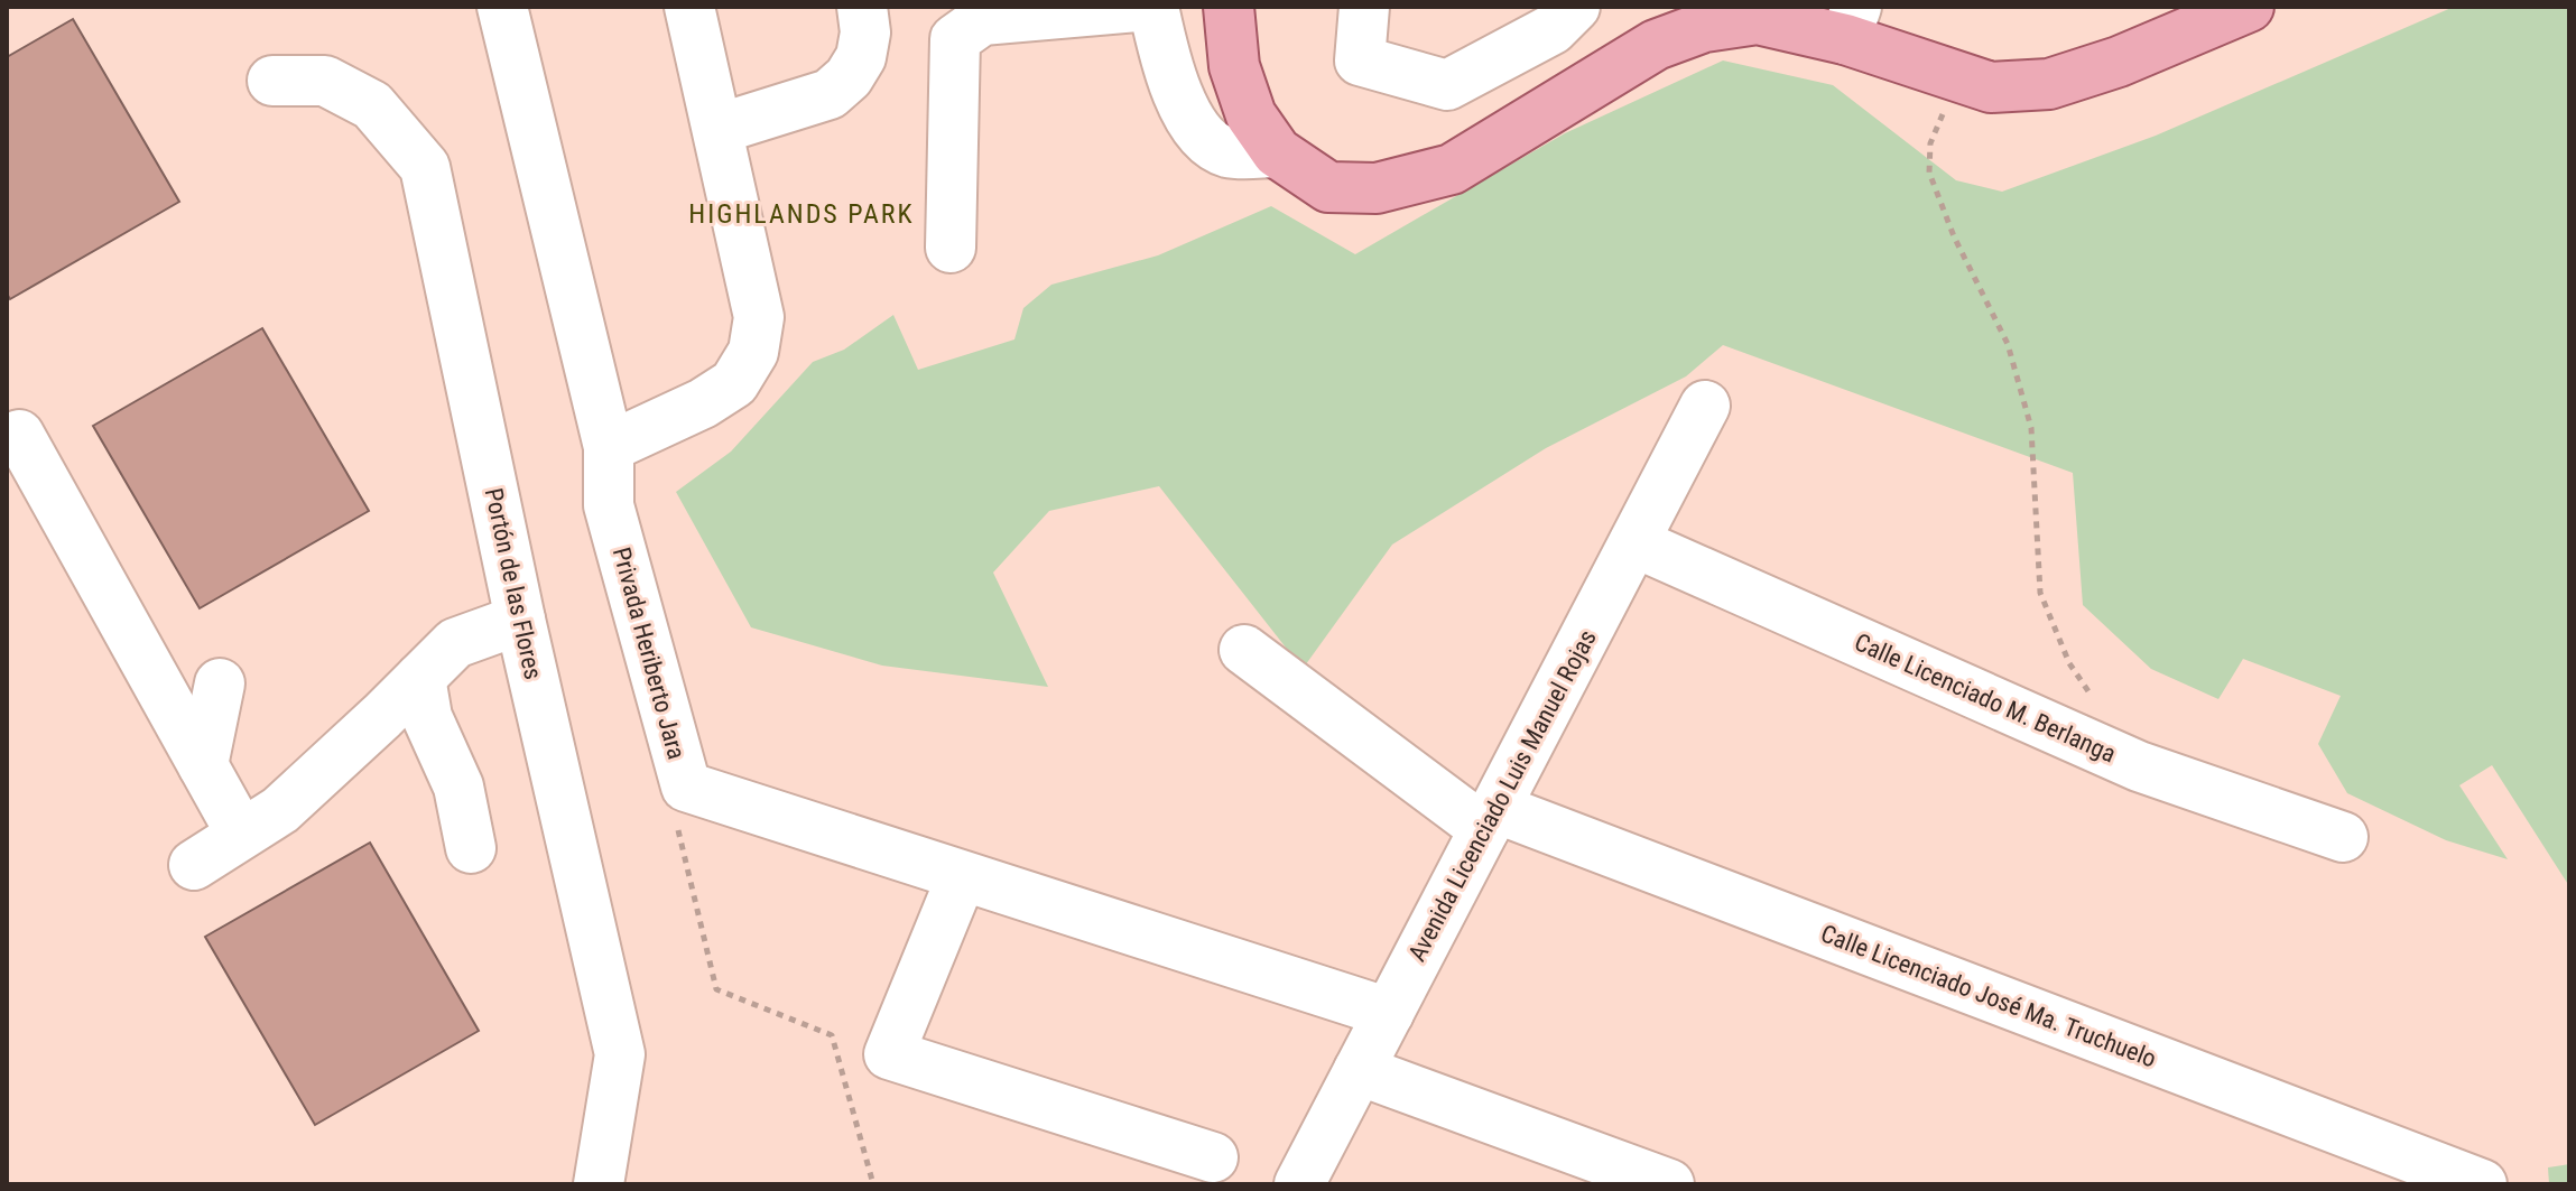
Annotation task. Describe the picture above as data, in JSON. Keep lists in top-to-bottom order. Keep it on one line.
{"streets":{"street":["Portón de las Flores","Privada Heriberto Jara","Calle Licenciado M. Berlanga","Avenida Licenciado Luis Manuel Rojas","Calle Licenciado José Ma. Truchuelo"]},"crossings":[["Calle Licenciado M. Berlanga","Avenida Licenciado Luis Manuel Rojas"],["Avenida Licenciado Luis Manuel Rojas","Calle Licenciado José Ma. Truchuelo"]],"districts":["HIGHLANDS PARK"]}
